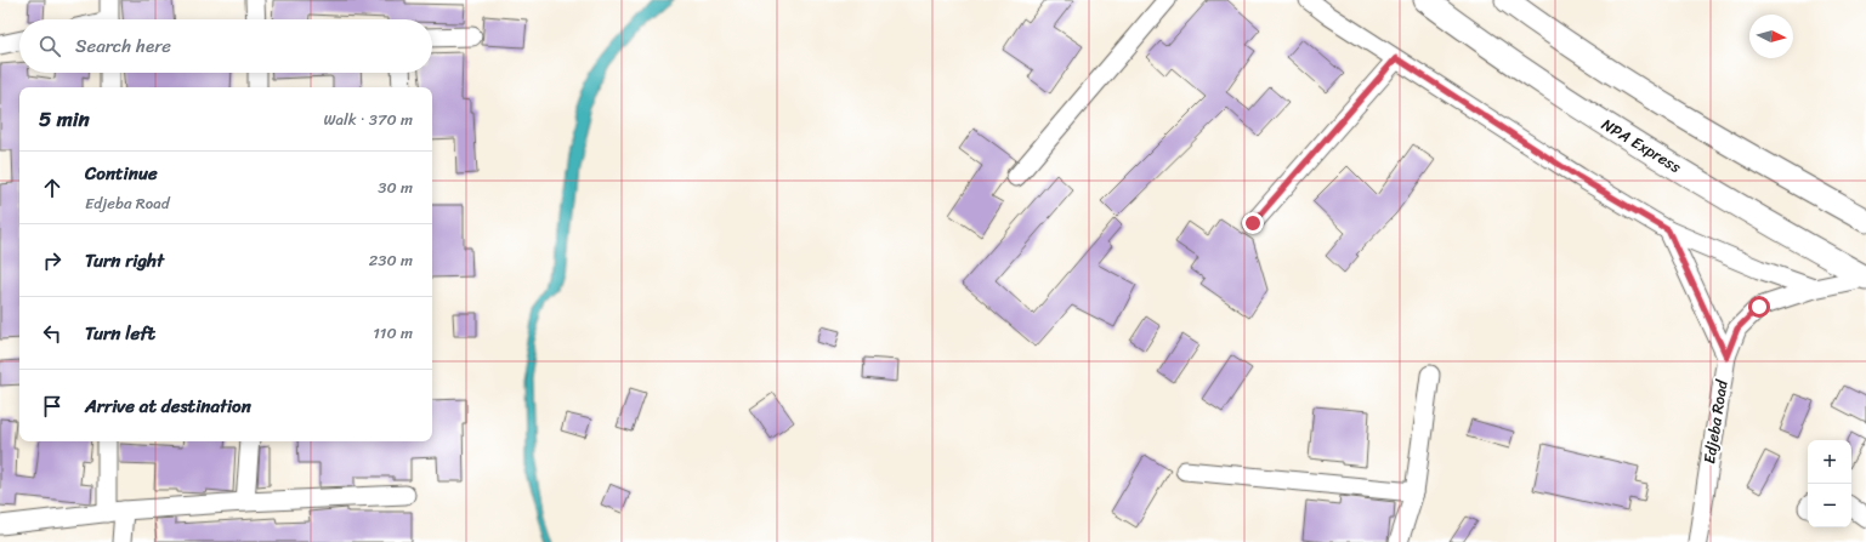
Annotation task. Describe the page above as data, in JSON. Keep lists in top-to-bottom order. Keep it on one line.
{"streets":{"main road":["NPA Express"],"street":["Edjeba Road"]},"crossings":[["NPA Express","Edjeba Road"]],"north":"right","page":{"search":"Search here","heading":["5 min","Walk · 370 m"],"list":[["Continue","Edjeba Road","30 m"],["Turn right","230 m"],["Turn left","110 m"],"Arrive at destination"],"map_buttons":["+","−"]}}
